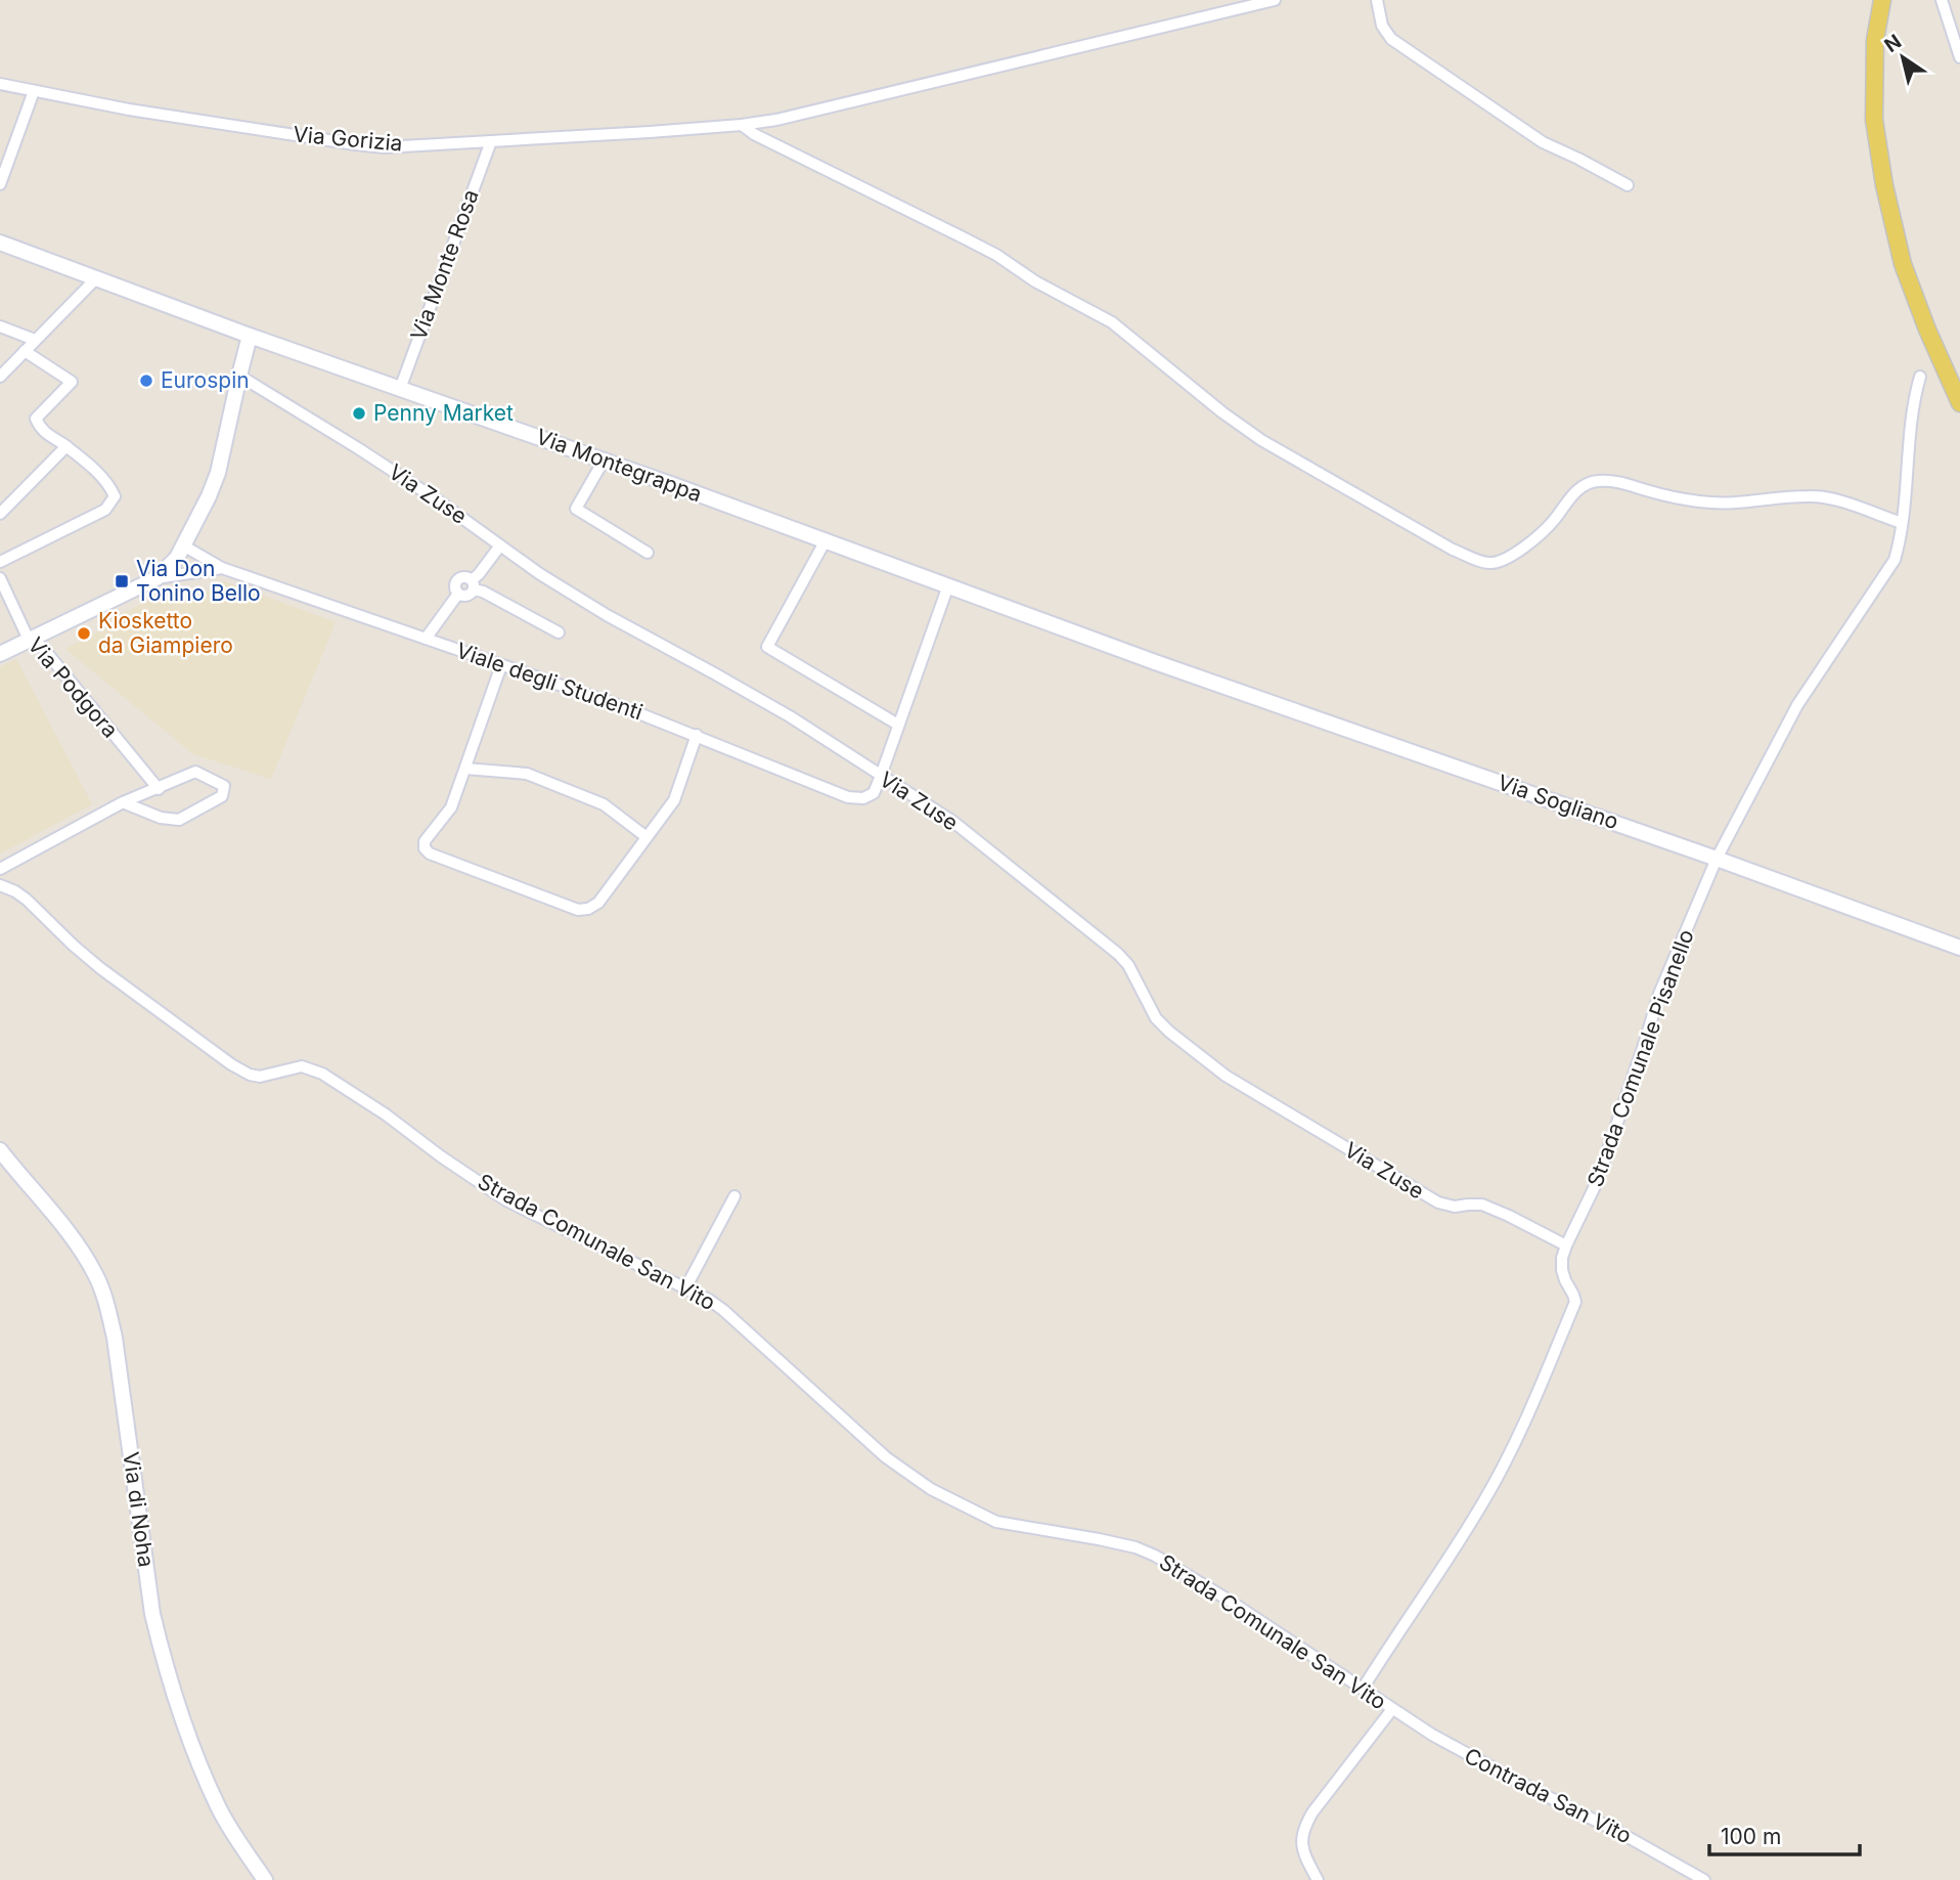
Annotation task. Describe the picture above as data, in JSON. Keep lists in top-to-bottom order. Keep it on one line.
{"streets":{"main road":["Via Montegrappa","Via Sogliano","Via di Noha"],"street":["Via Gorizia","Via Monte Rosa","Via Zuse","Viale degli Studenti","Via Podgora","Strada Comunale Pisanello","Strada Comunale San Vito","Contrada San Vito"]},"crossings":[["Via Gorizia","Via Monte Rosa"],["Via Monte Rosa","Via Montegrappa"],["Via Montegrappa","Via Sogliano"],["Via Zuse","Viale degli Studenti"],["Via Zuse","Strada Comunale Pisanello"],["Via Sogliano","Strada Comunale Pisanello"],["Strada Comunale Pisanello","Strada Comunale San Vito"],["Strada Comunale San Vito","Contrada San Vito"]],"places":{"other":["Eurospin","Penny Market","Kiosketto da Giampiero"],"transit":["Via Don Tonino Bello"]},"scale_bar":"100 m","north":"top left"}
